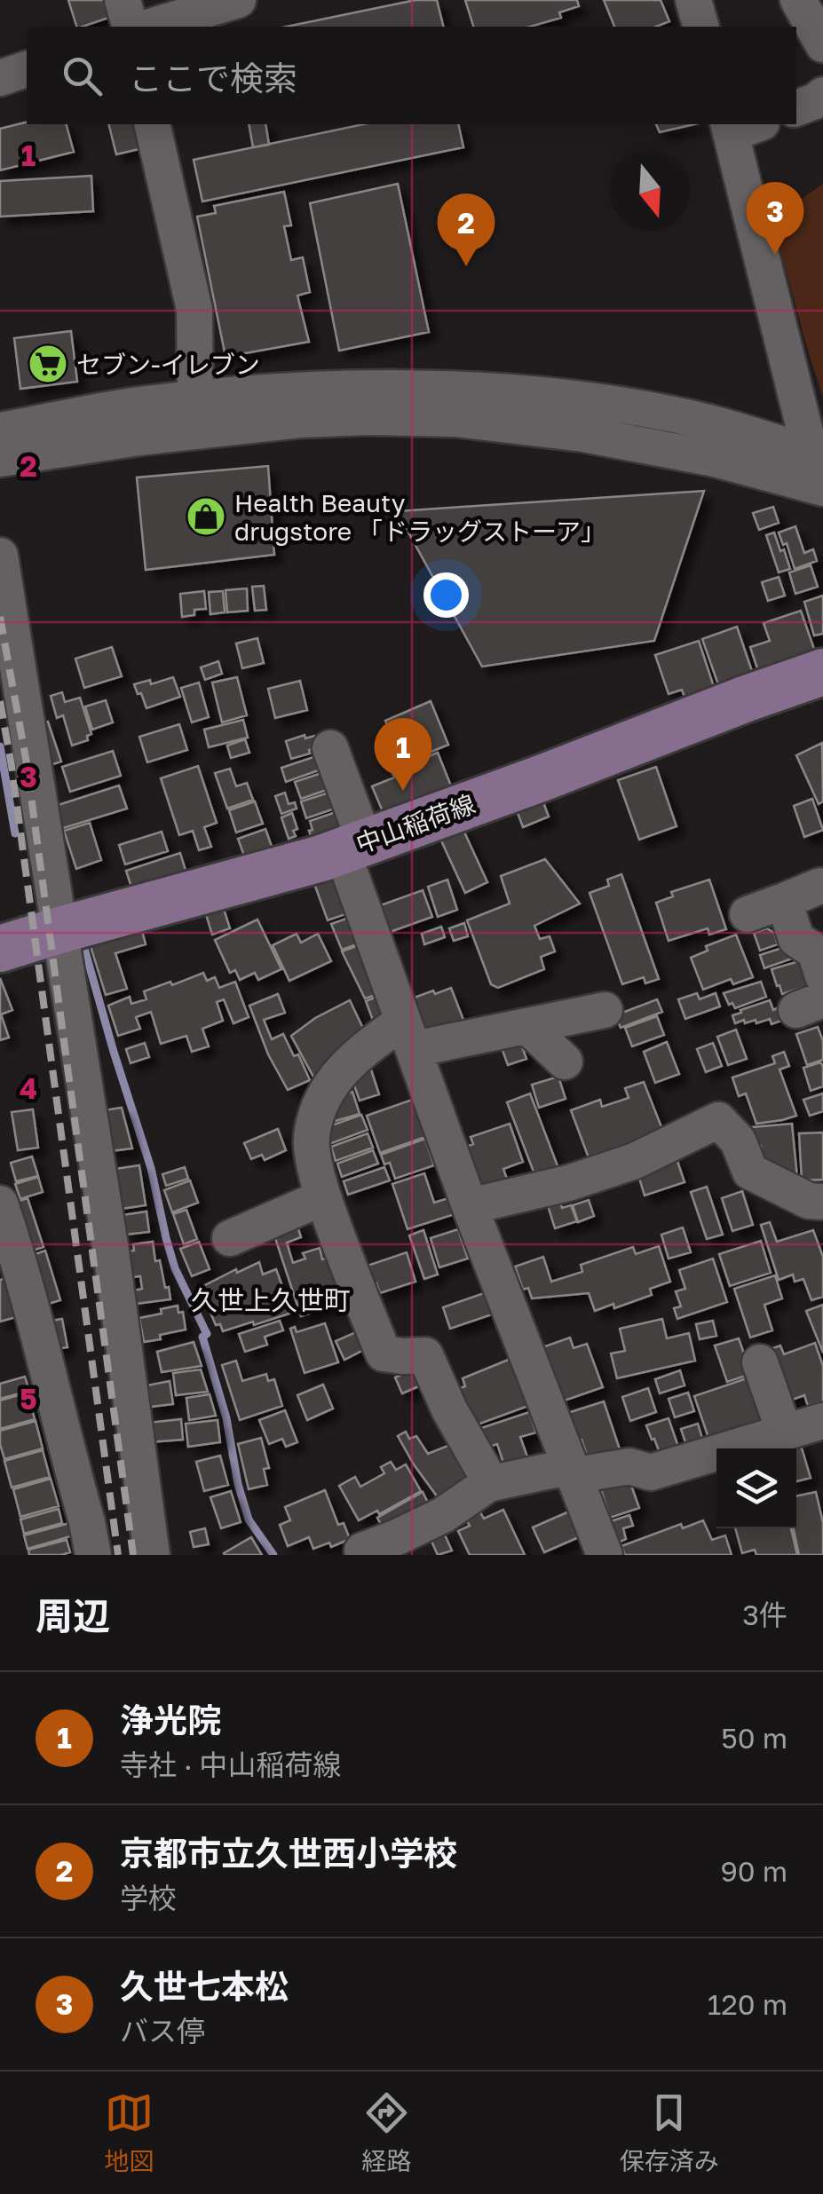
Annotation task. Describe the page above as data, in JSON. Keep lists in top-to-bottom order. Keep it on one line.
{"streets":{"main road":["中山稲荷線"]},"districts":["久世上久世町"],"places":{"supermarket":["セブン-イレブン"],"shop":["Health Beauty drugstore 「ドラッグストーア」"]},"north":"bottom","page":{"search":"ここで検索","pins":["3","2","1"],"heading":["周辺","3件"],"list":[{"mark":"1","name":"浄光院","note":"寺社 · 中山稲荷線","value":"50 m"},{"mark":"2","name":"京都市立久世西小学校","note":"学校","value":"90 m"},{"mark":"3","name":"久世七本松","note":"バス停","value":"120 m"}],"nav":["地図","経路","保存済み"]},"grid":{"rows":["1","2","3","4","5"]}}
